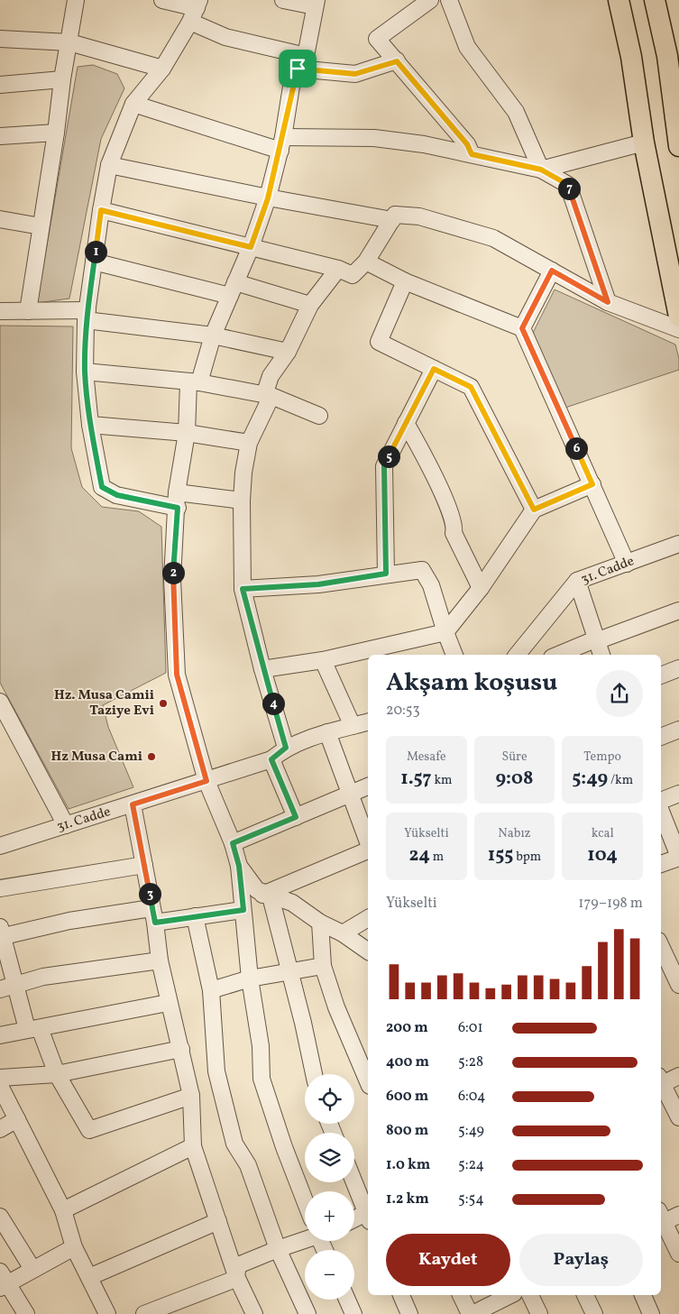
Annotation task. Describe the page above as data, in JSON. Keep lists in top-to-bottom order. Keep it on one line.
{"streets":{"street":["31. Cadde"]},"places":["Hz. Musa Camii Taziye Evi","Hz Musa Cami"],"page":{"pins":["7","1","6","5","2","4","3"],"heading":["Akşam koşusu","20:53"],"stats":[["Mesafe","1.57 km"],["Süre","9:08"],["Tempo","5:49 /km"],["Yükselti","24 m"],["Nabız","155 bpm"],["kcal","104"]],"chart":["Yükselti","179–198 m"],"list":[{"name":"200 m","note":"6:01"},{"name":"400 m","note":"5:28"},{"name":"600 m","note":"6:04"},{"name":"800 m","note":"5:49"},{"name":"1.0 km","note":"5:24"},{"name":"1.2 km","note":"5:54"}],"map_buttons":["+","−"],"buttons":["Kaydet","Paylaş"]}}
